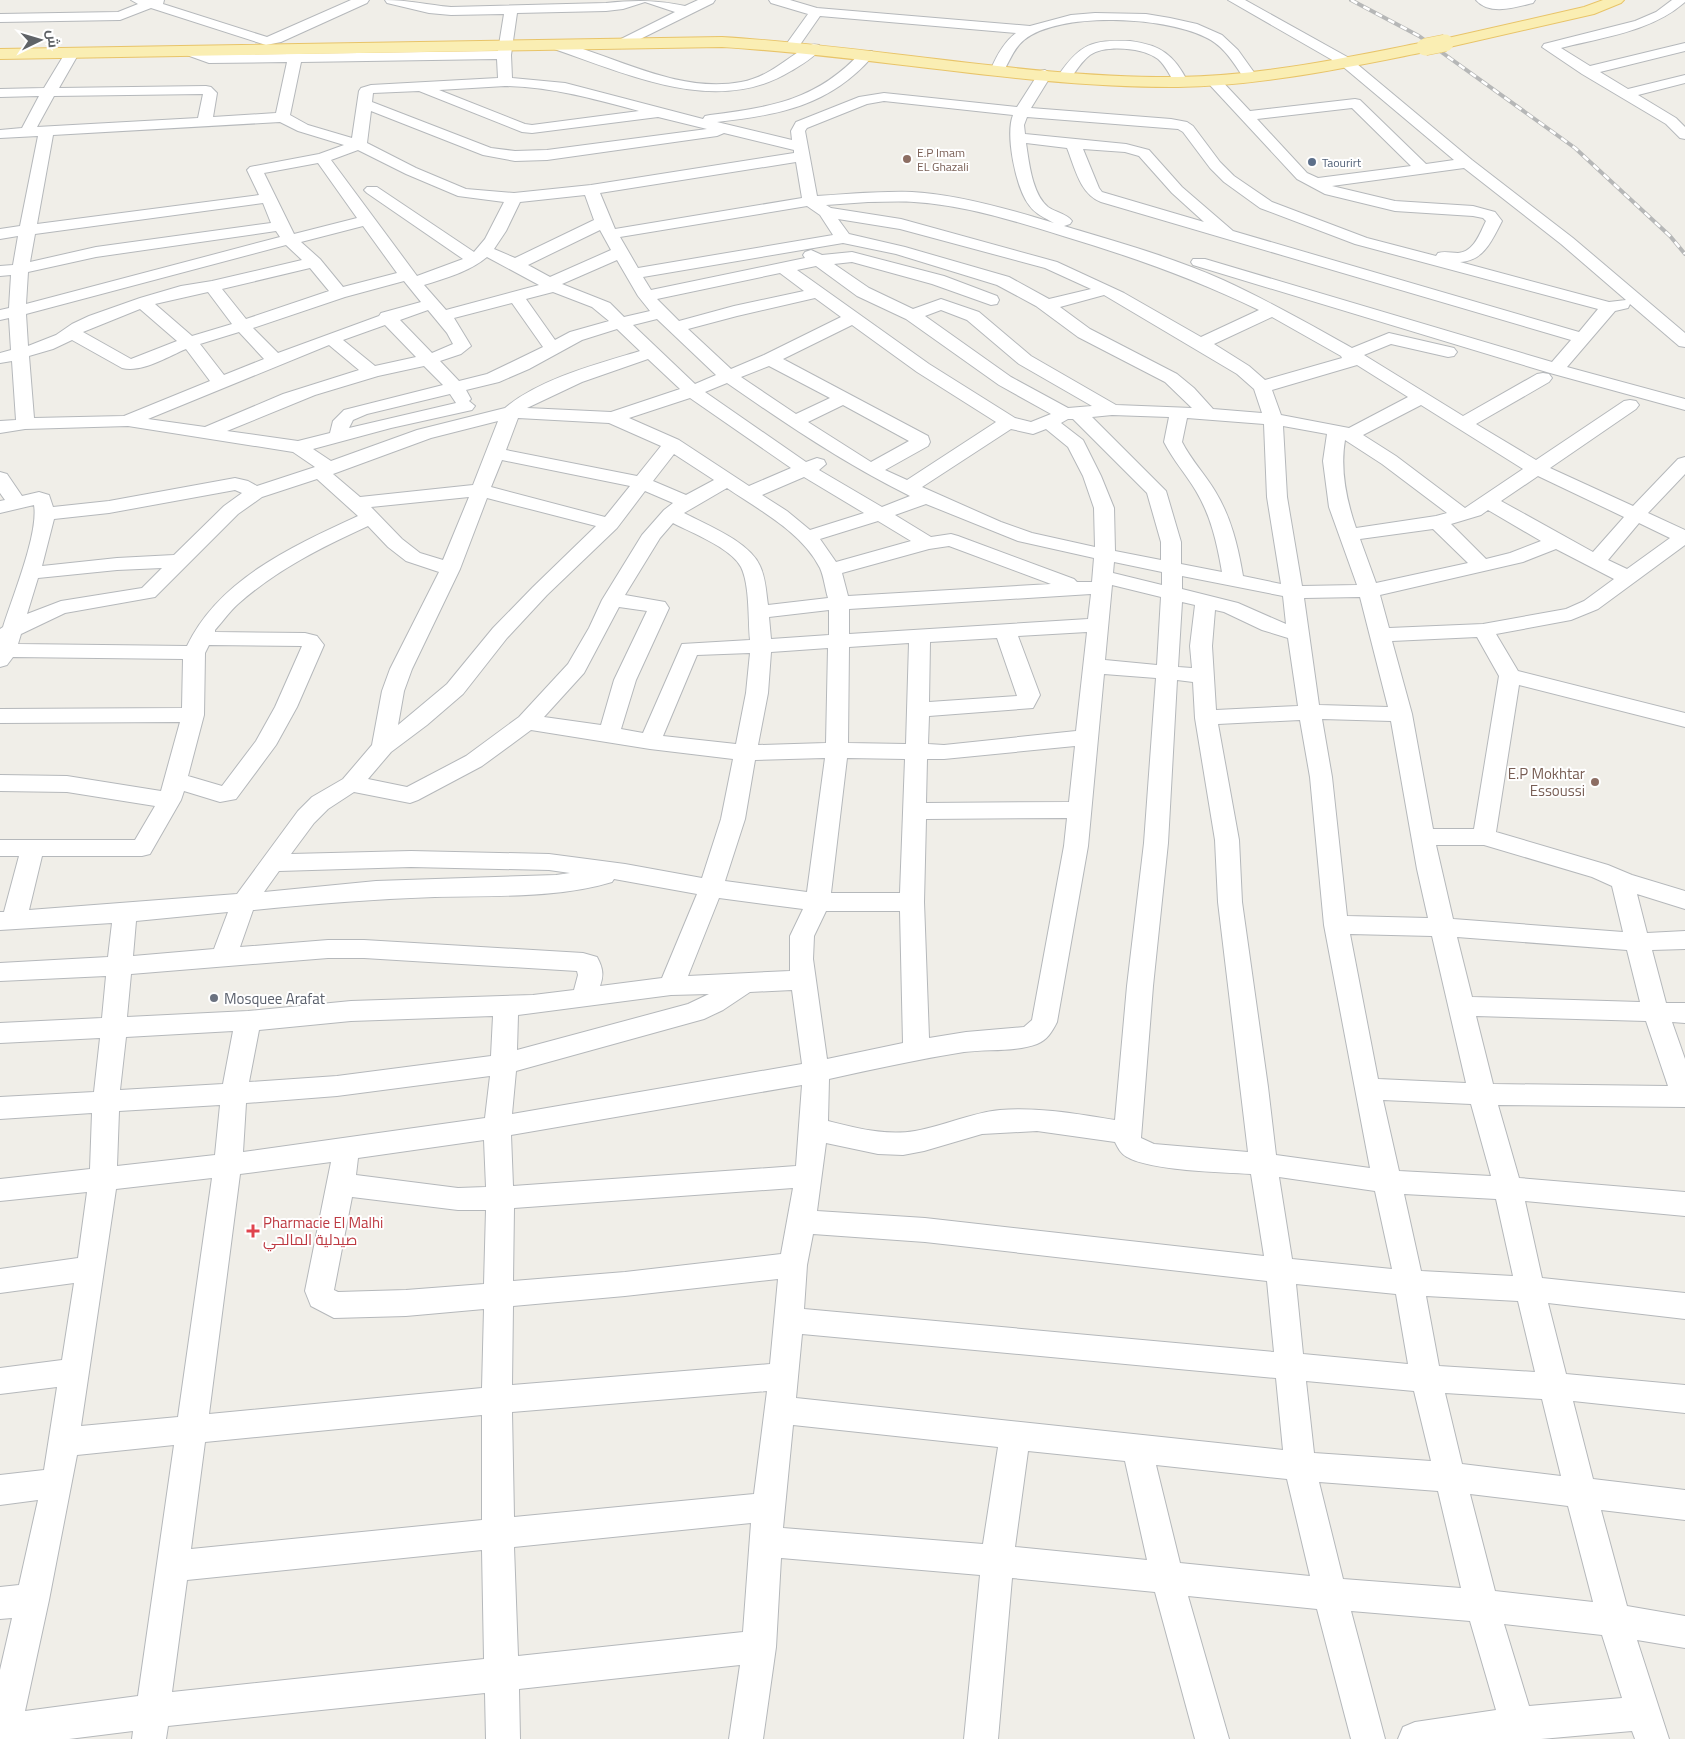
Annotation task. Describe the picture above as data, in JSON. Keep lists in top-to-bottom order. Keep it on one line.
{"places":{"other":["E.P Imam EL Ghazali","Taourirt","E.P Mokhtar Essoussi","Mosquee Arafat"],"health":["Pharmacie El Malhi صيدلية المالحي"]},"north":"right"}
